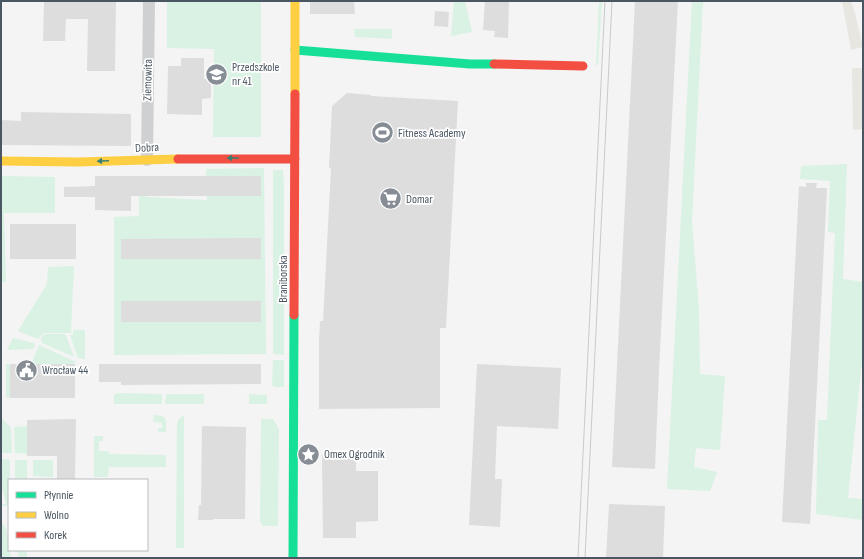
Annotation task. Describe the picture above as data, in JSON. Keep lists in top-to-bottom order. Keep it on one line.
{"streets":{"street":["Ziemowita","Dobra","Braniborska"]},"crossings":[["Ziemowita","Dobra"],["Dobra","Braniborska"]],"one_way":["Dobra"],"places":{"school or university":["Przedszkole nr 41"],"sports":["Fitness Academy"],"supermarket":["Domar"],"public building":["Wrocław 44"],"place":["Omex Ogrodnik"]},"legend":["Płynnie","Wolno","Korek"]}
